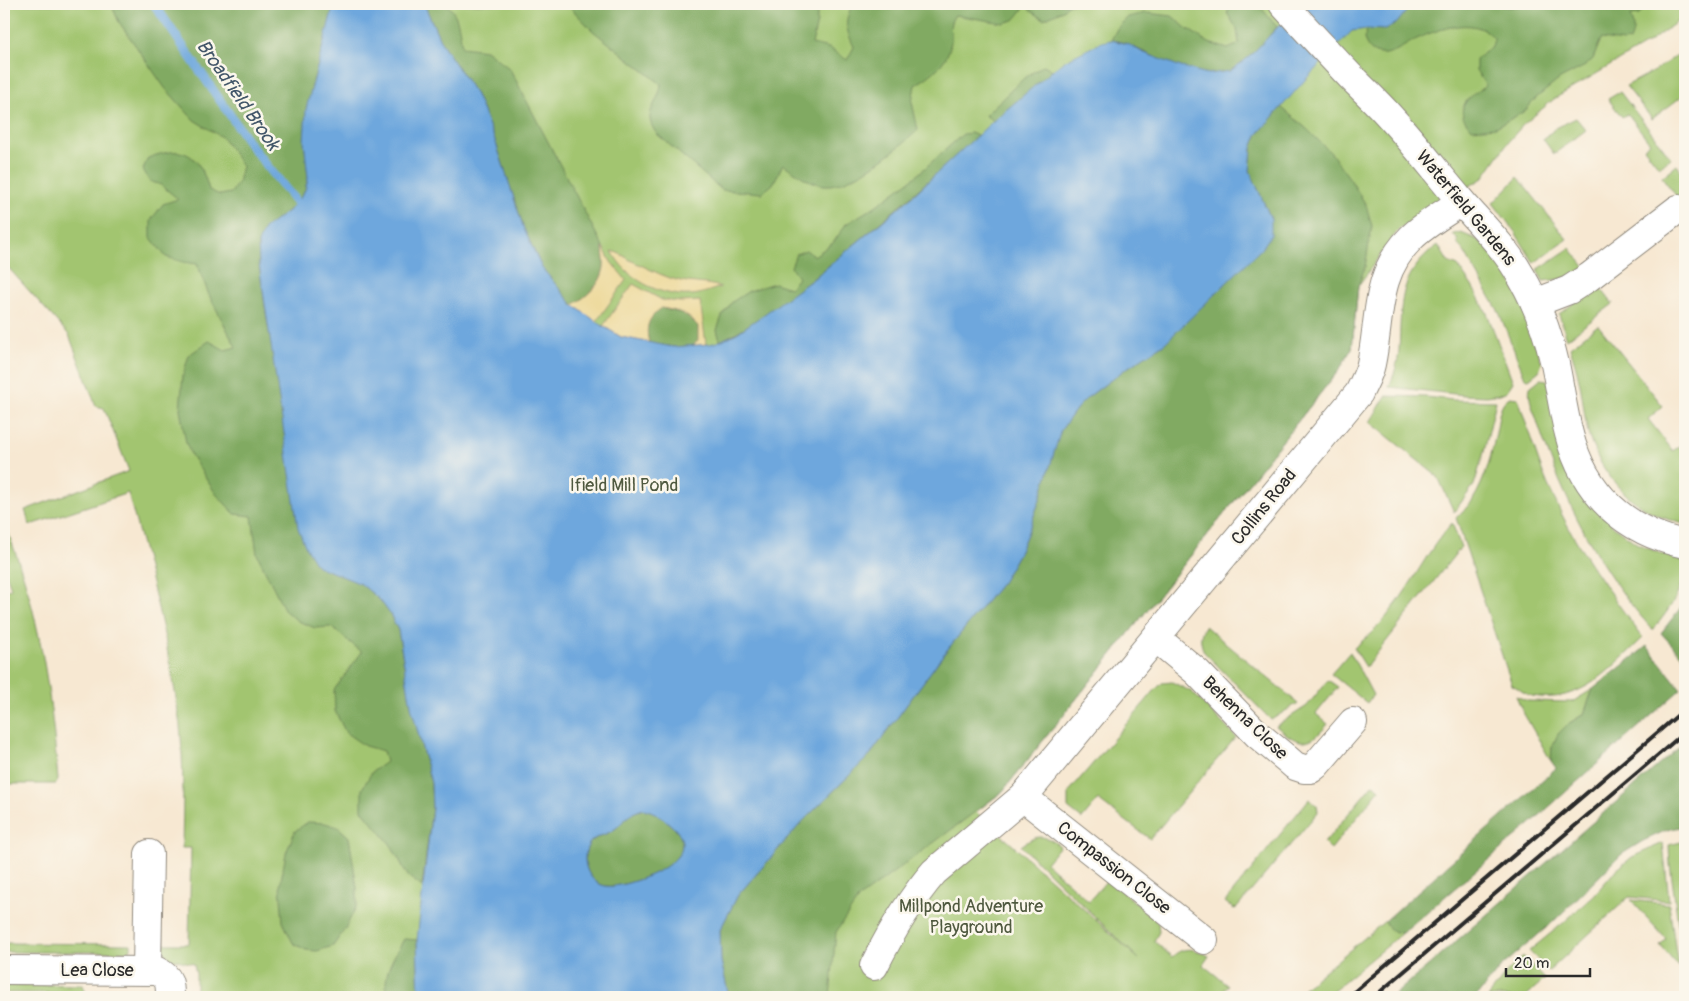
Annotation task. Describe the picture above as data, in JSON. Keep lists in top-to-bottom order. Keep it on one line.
{"streets":{"street":["Waterfield Gardens","Collins Road","Behenna Close","Compassion Close","Lea Close"]},"crossings":[["Waterfield Gardens","Collins Road"],["Collins Road","Behenna Close"],["Collins Road","Compassion Close"]],"water":["Broadfield Brook"],"parks":["Ifield Mill Pond","Millpond Adventure Playground"],"scale_bar":"20 m"}
